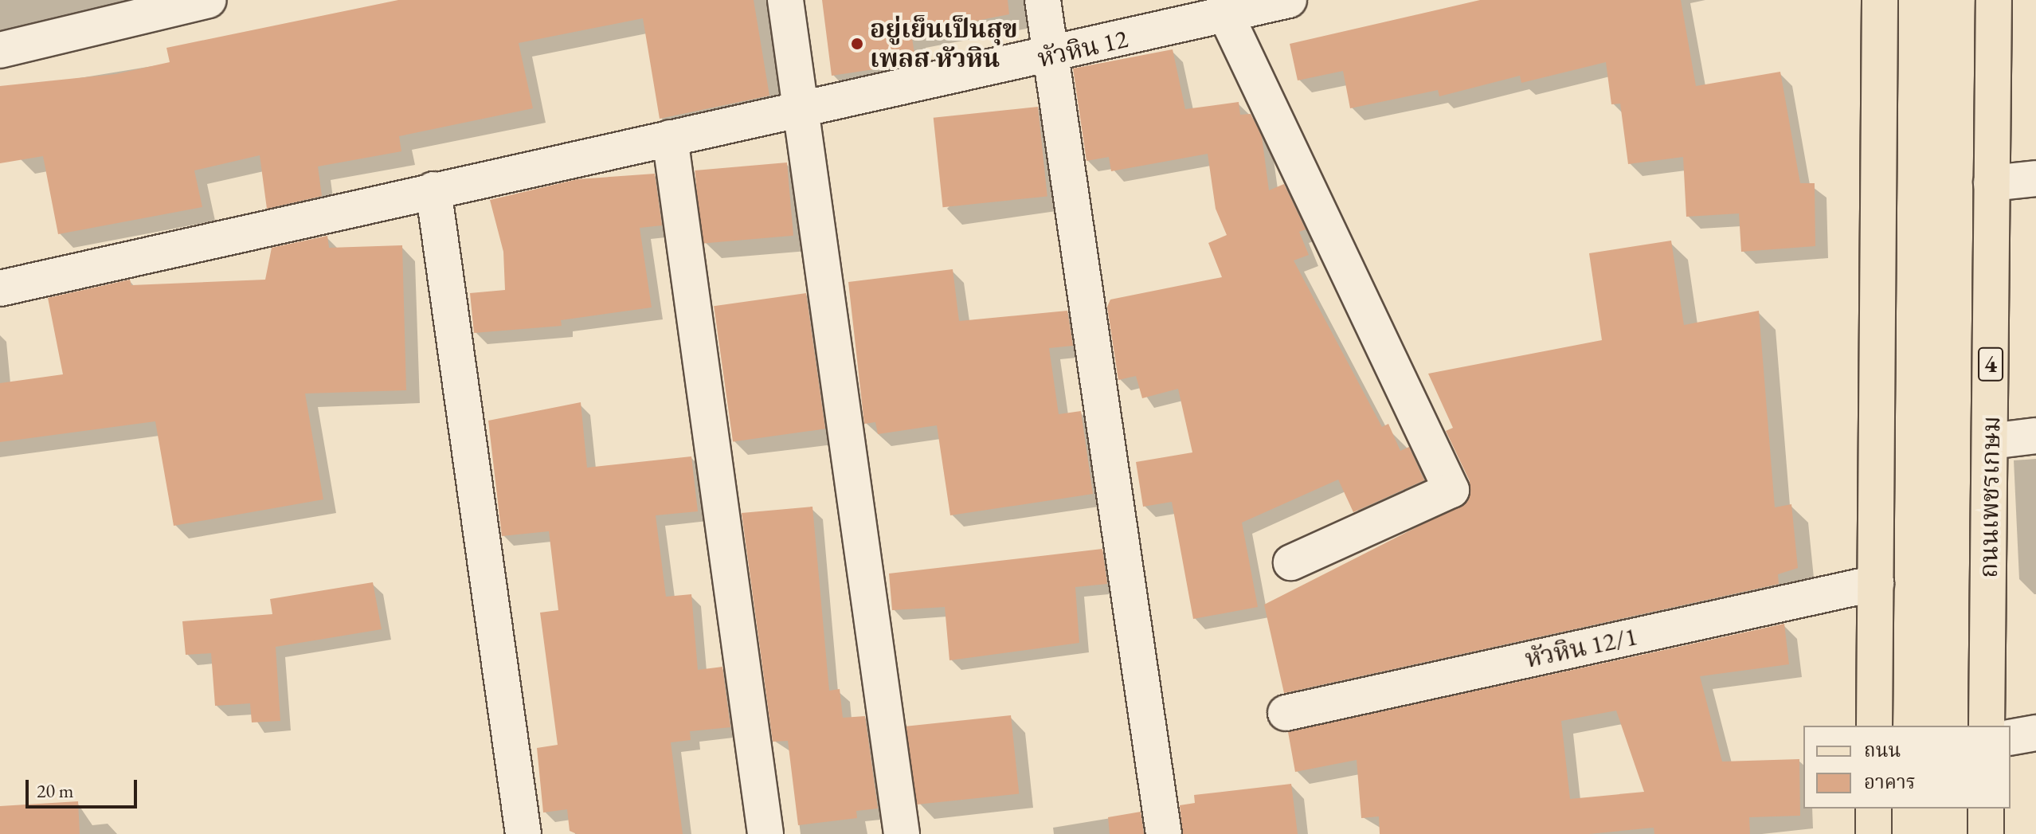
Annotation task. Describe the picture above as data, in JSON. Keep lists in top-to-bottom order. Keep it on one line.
{"streets":{"main road":["4","ถนนเพชรเกษม"],"street":["หัวหิน 12","หัวหิน 12/1"]},"places":["อยู่เย็นเป็นสุข เพลส หัวหิน"],"legend":["ถนน","อาคาร"],"scale_bar":"20 m"}
